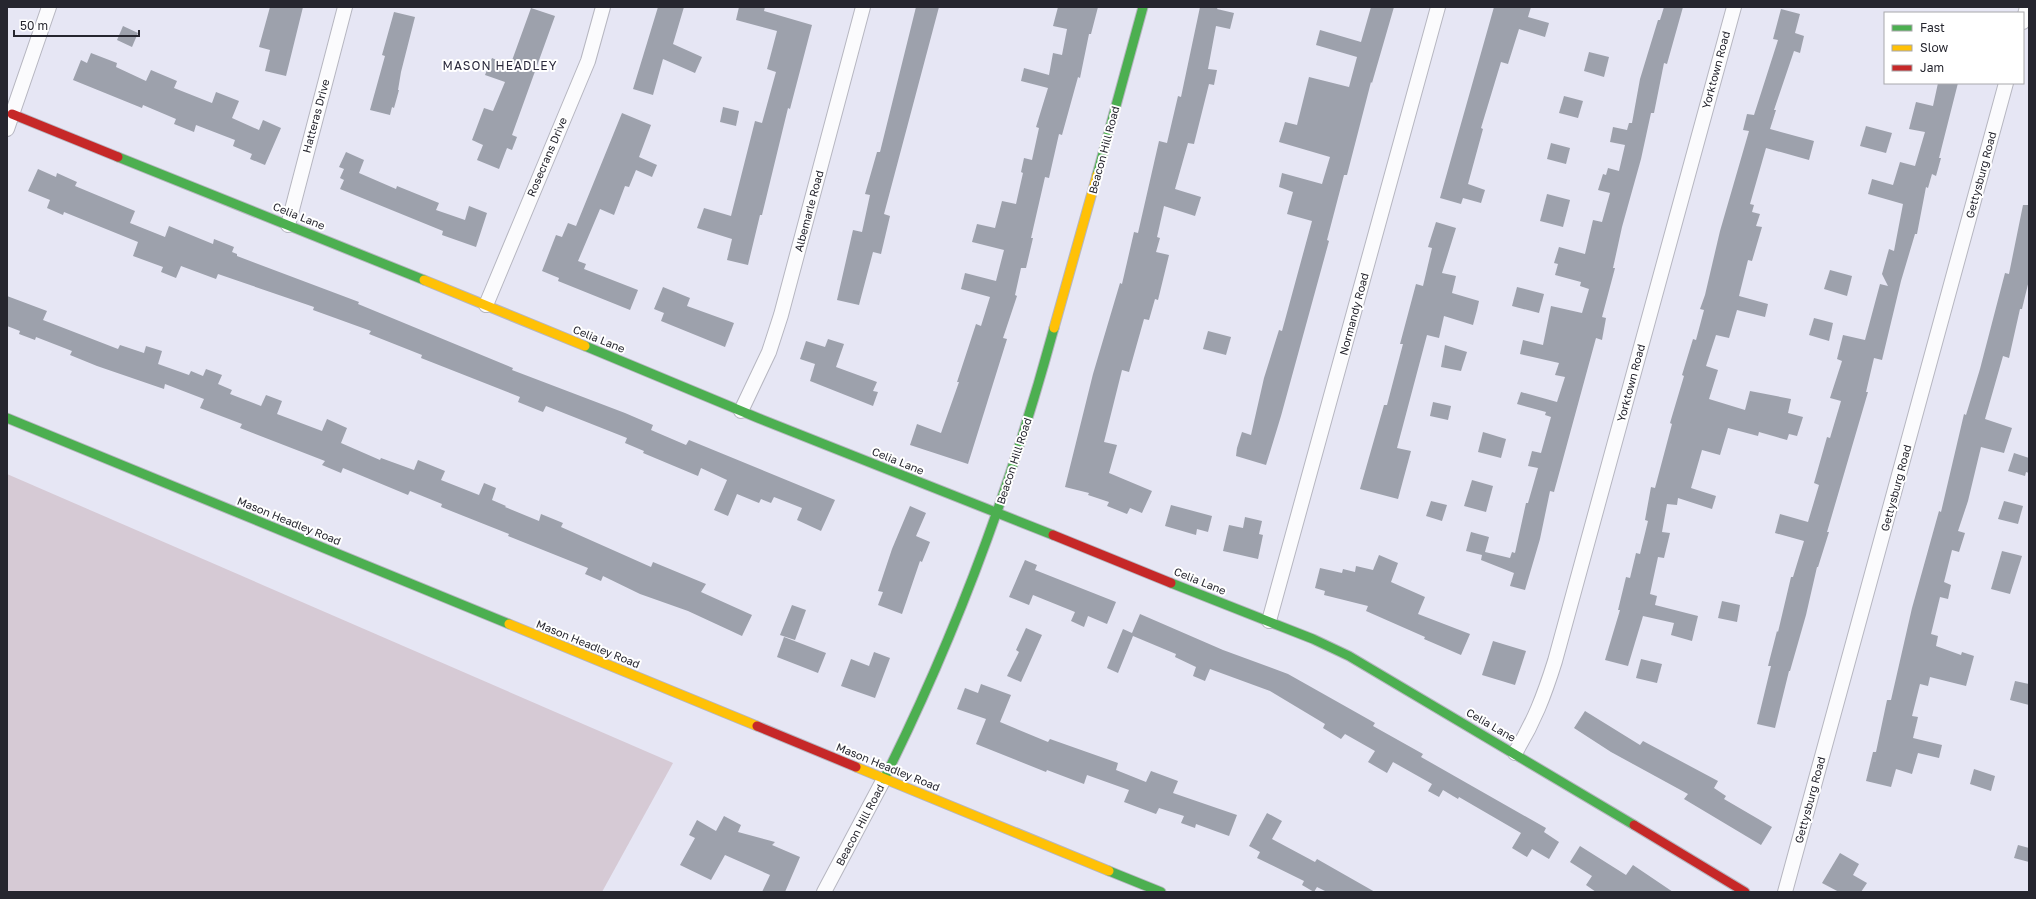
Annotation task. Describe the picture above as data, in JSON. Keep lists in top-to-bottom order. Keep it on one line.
{"streets":{"street":["Yorktown Road","Hatteras Drive","Beacon Hill Road","Rosecrans Drive","Gettysburg Road","Albemarle Road","Celia Lane","Normandy Road","Mason Headley Road"]},"crossings":[["Yorktown Road","Celia Lane"],["Hatteras Drive","Celia Lane"],["Beacon Hill Road","Celia Lane"],["Beacon Hill Road","Mason Headley Road"],["Rosecrans Drive","Celia Lane"],["Albemarle Road","Celia Lane"],["Celia Lane","Normandy Road"]],"districts":["MASON HEADLEY"],"legend":["Fast","Slow","Jam"],"scale_bar":"50 m"}
